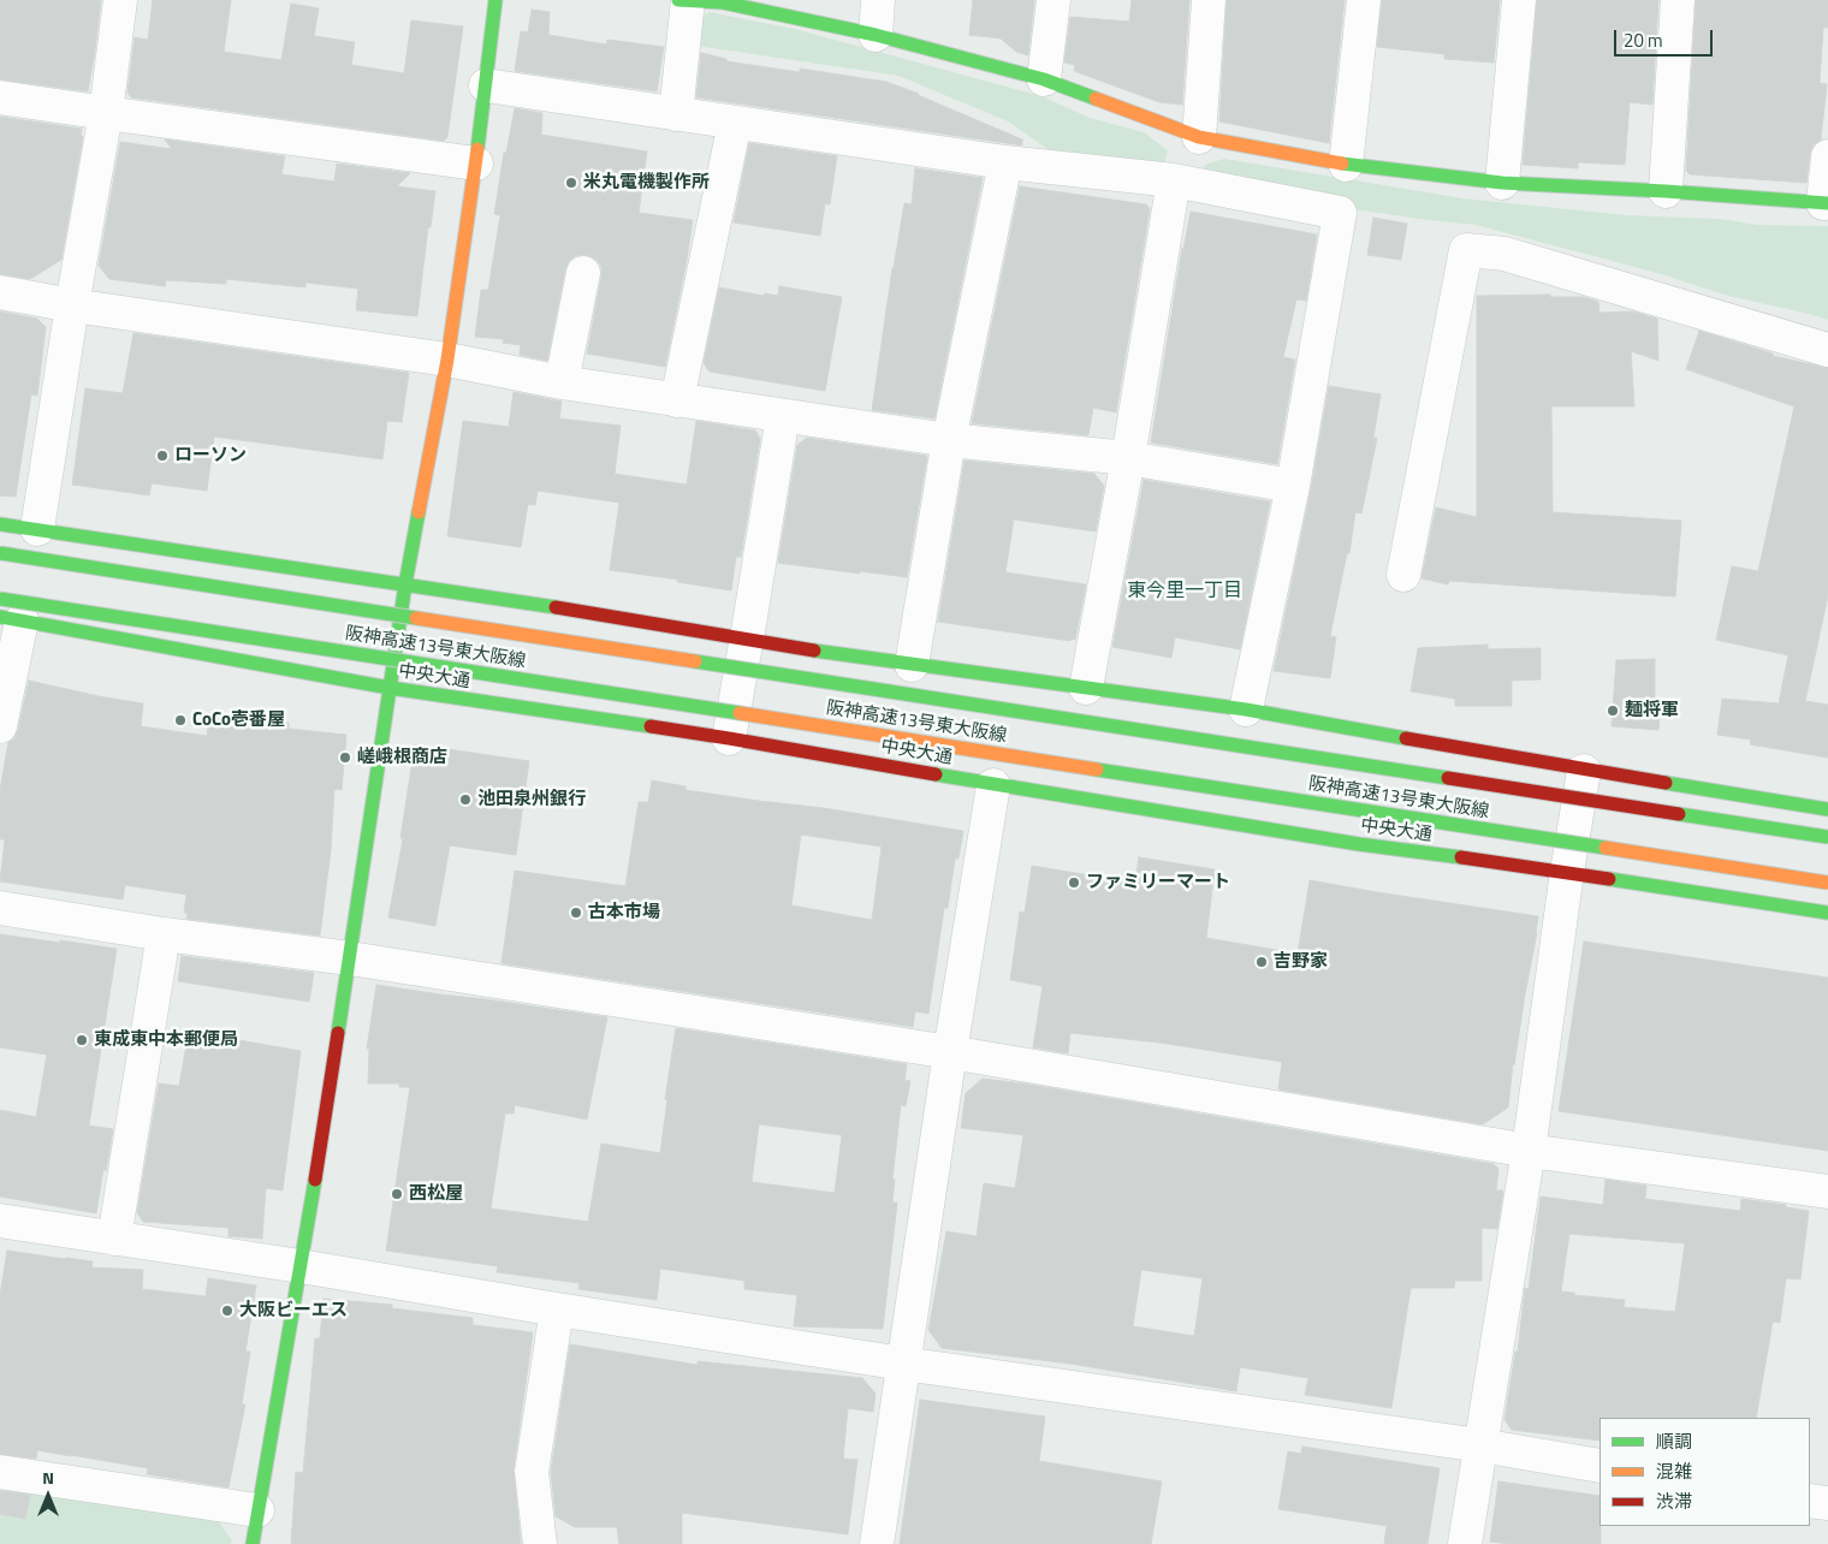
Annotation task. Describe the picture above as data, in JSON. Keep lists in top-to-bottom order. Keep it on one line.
{"streets":{"main road":["阪神高速13号東大阪線","中央大通"]},"crossings":[["阪神高速13号東大阪線","中央大通"]],"districts":["東今里一丁目"],"places":["米丸電機製作所","ローソン","麺将軍","CoCo壱番屋","嵯峨根商店","池田泉州銀行","ファミリーマート","古本市場","吉野家","東成東中本郵便局","西松屋","大阪ビーエス"],"legend":["順調","混雑","渋滞"],"scale_bar":"20 m","north":"top"}
